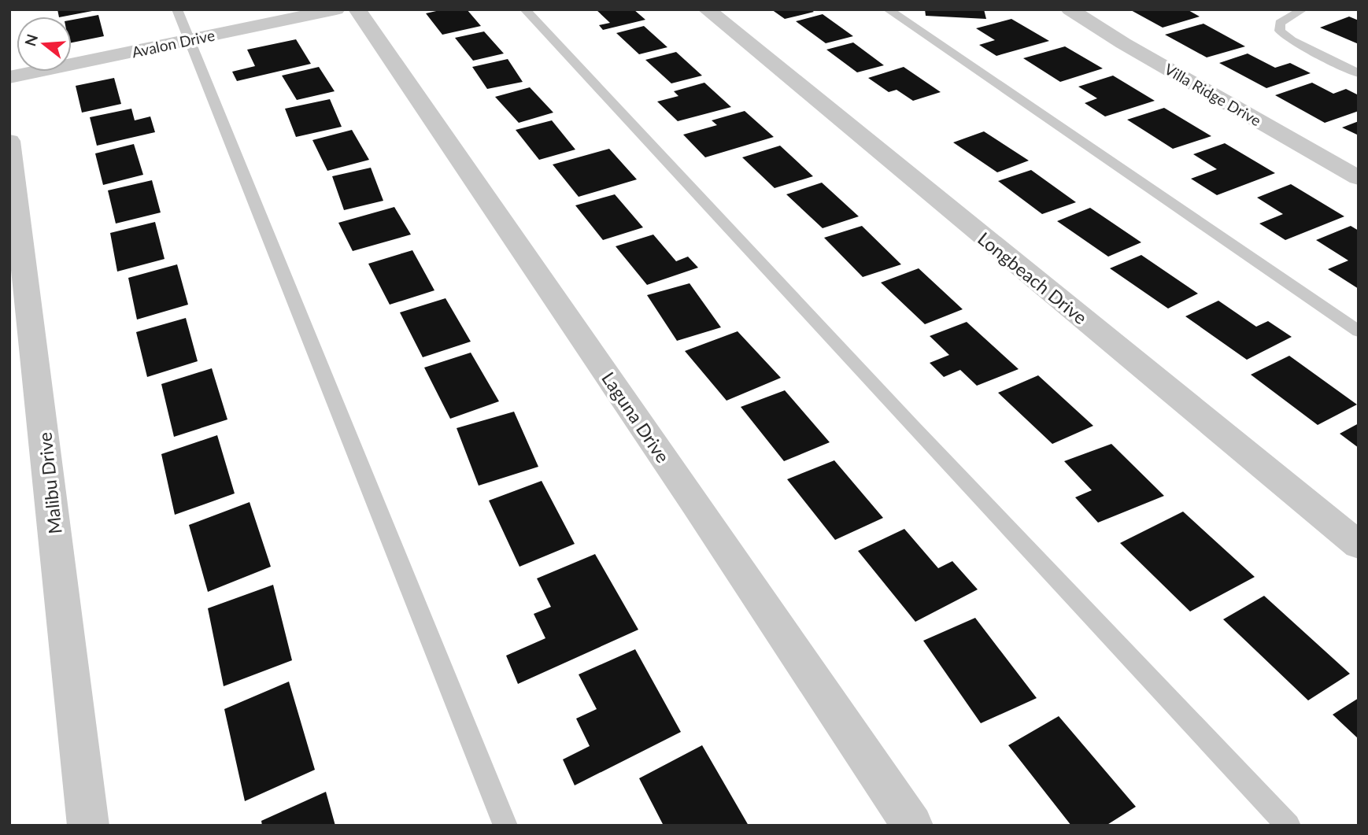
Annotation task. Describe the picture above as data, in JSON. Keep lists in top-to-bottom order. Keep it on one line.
{"streets":{"street":["Avalon Drive","Villa Ridge Drive","Longbeach Drive","Laguna Drive","Malibu Drive"]},"north":"left"}
